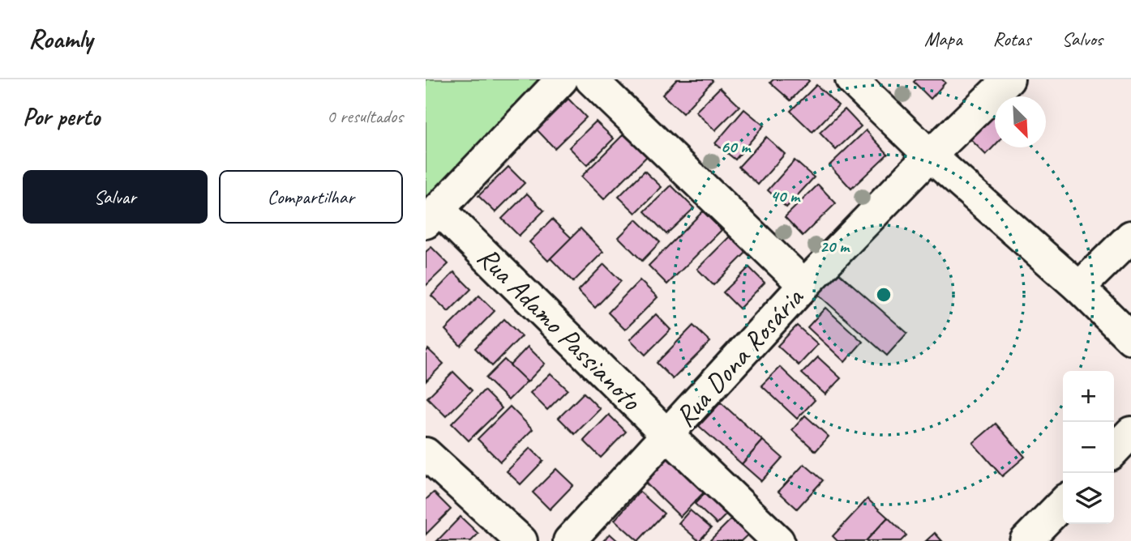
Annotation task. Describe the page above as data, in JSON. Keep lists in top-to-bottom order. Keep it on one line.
{"streets":{"street":["Rua Adamo Passianoto","Rua Dona Rosária"]},"crossings":[["Rua Adamo Passianoto","Rua Dona Rosária"]],"north":"bottom right","page":{"header":"Roamly","nav":["Mapa","Rotas","Salvos"],"heading":["Por perto","0 resultados"],"buttons":["Salvar","Compartilhar"],"map_buttons":["+","−"]},"rings":["60 m","40 m","20 m"]}
